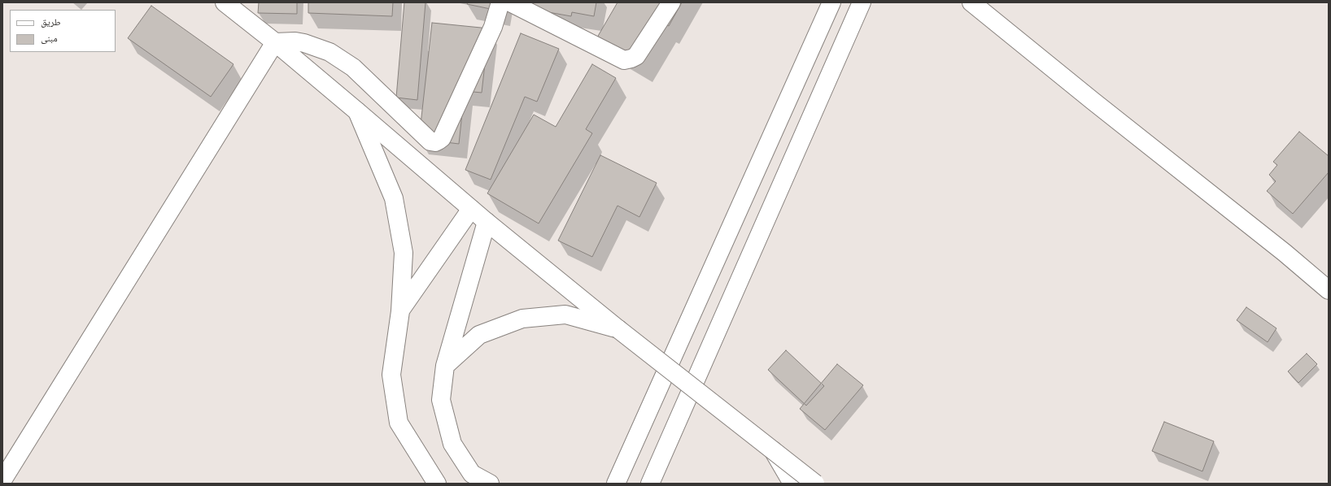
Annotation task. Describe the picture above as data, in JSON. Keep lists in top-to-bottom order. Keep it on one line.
{"legend":["طريق","مبنى"]}
